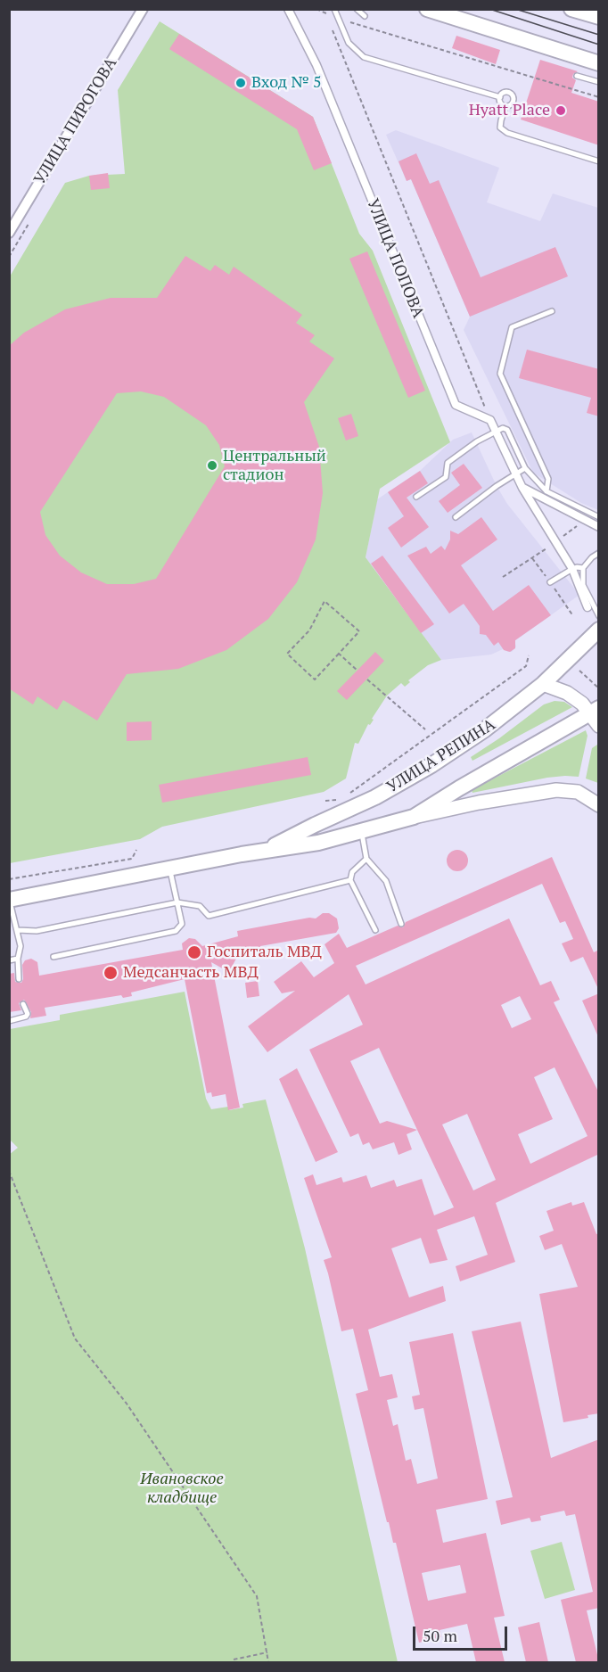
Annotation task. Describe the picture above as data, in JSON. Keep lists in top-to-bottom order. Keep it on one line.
{"streets":{"main road":["УЛИЦА РЕПИНА"],"street":["УЛИЦА ПИРОГОВА","УЛИЦА ПОПОВА"]},"parks":["Ивановское кладбище"],"places":["Вход № 5","Hyatt Place","Центральный стадион","Госпиталь МВД","Медсанчасть МВД"],"scale_bar":"50 m"}
